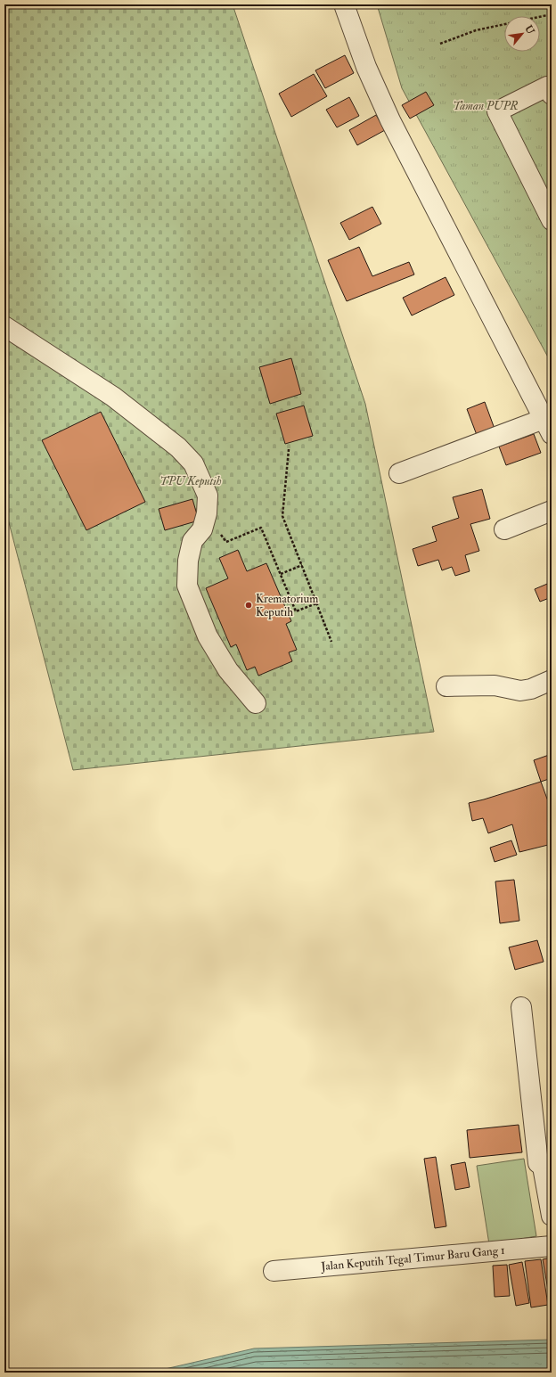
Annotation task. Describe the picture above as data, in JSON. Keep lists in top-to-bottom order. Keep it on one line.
{"streets":{"street":["Jalan Keputih Tegal Timur Baru Gang 1"]},"parks":["Taman PUPR","TPU Keputih"],"places":["Krematorium Keputih"],"north":"top right"}
